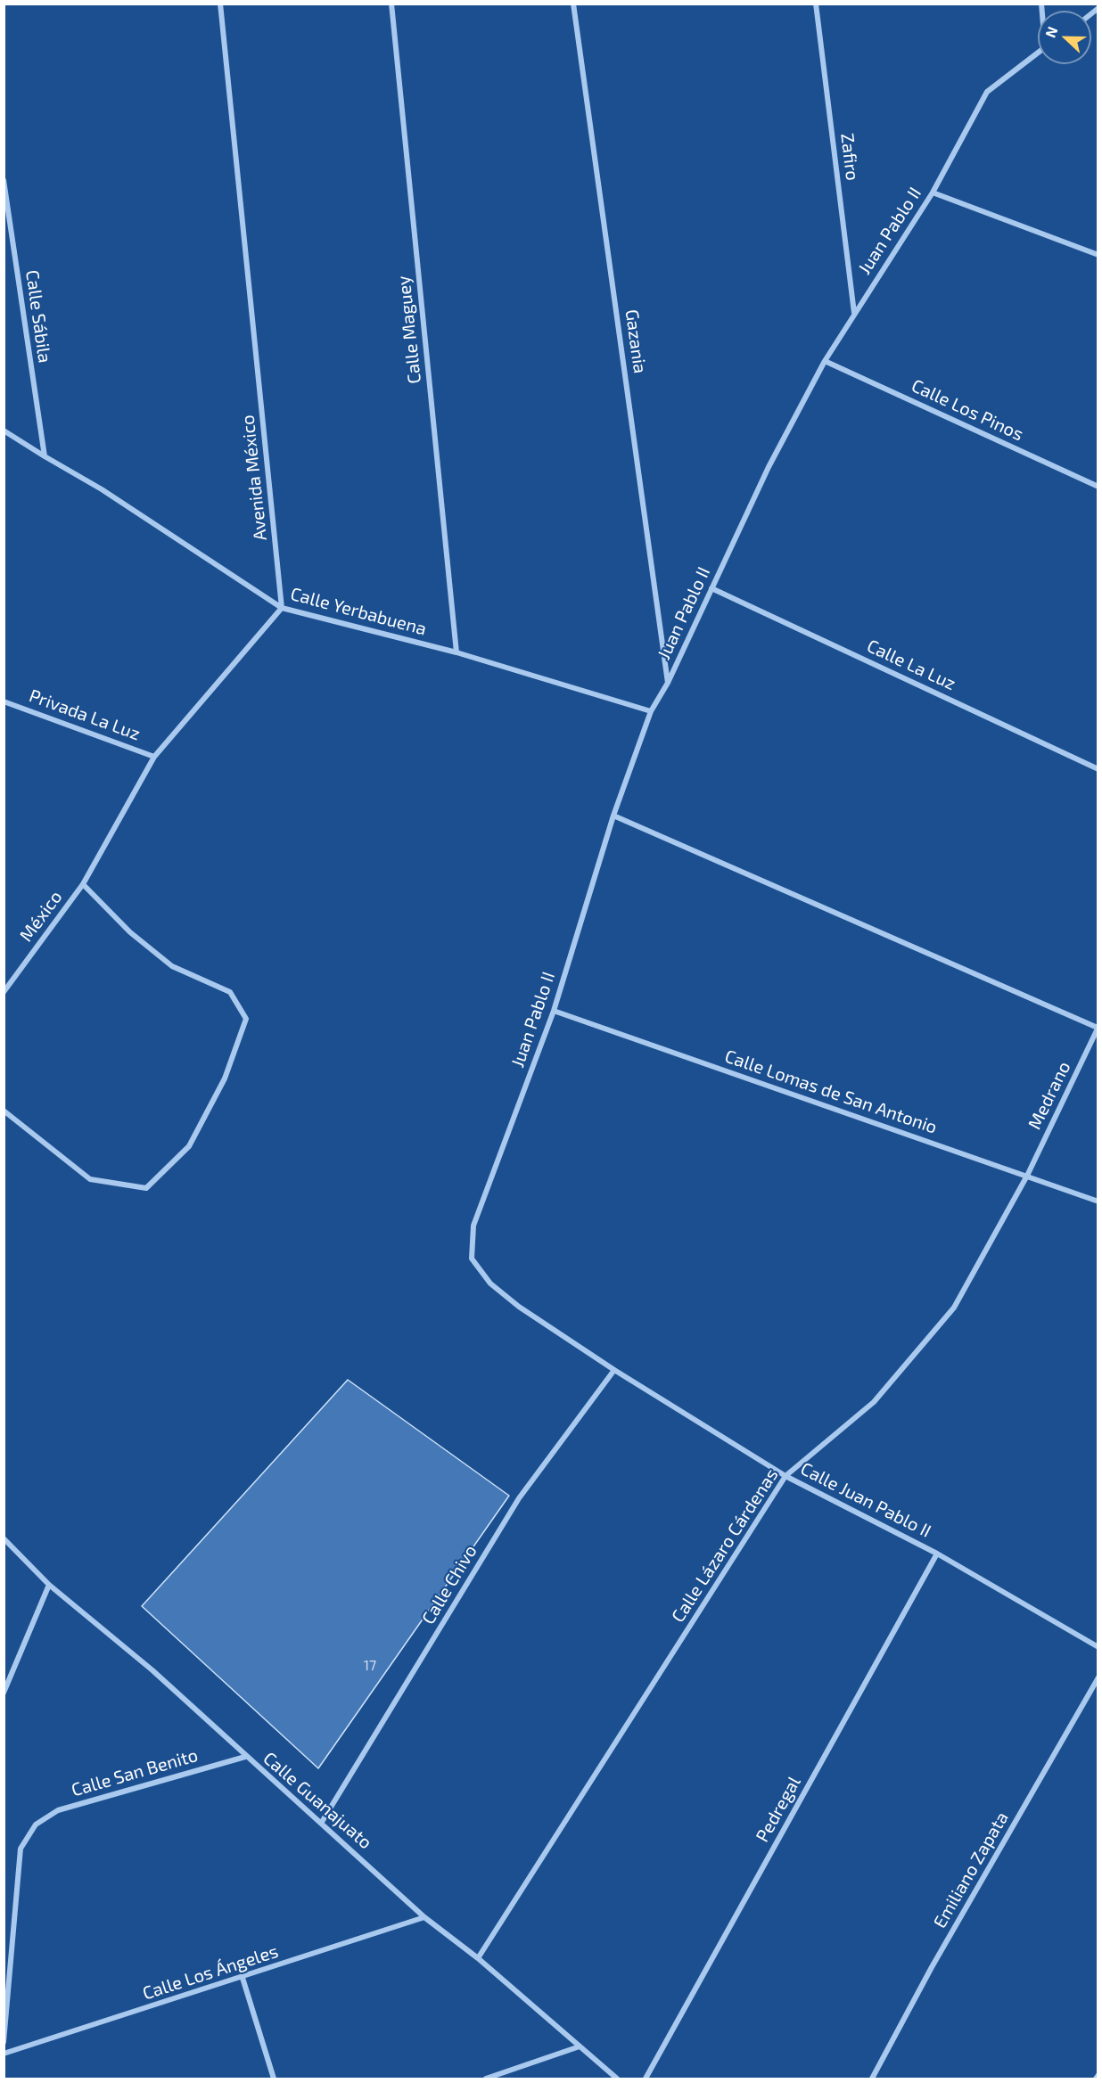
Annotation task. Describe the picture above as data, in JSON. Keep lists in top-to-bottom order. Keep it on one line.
{"streets":{"street":["Zafiro","Juan Pablo II","Calle Sábila","Calle Maguey","Gazania","Calle Los Pinos","Avenida México","Calle Yerbabuena","Calle La Luz","Privada La Luz","México","Calle Lomas de San Antonio","Medrano","Calle Juan Pablo II","Calle Lázaro Cárdenas","Calle Chivo","Calle San Benito","Calle Guanajuato","Pedregal","Emiliano Zapata","Calle Los Ángeles"]},"crossings":[["Zafiro","Juan Pablo II"],["Juan Pablo II","Gazania"],["Juan Pablo II","Calle Los Pinos"],["Juan Pablo II","Calle Yerbabuena"],["Juan Pablo II","Calle La Luz"],["Juan Pablo II","Calle Lomas de San Antonio"],["Juan Pablo II","Calle Juan Pablo II"],["Calle Sábila","Calle Yerbabuena"],["Calle Maguey","Calle Yerbabuena"],["Avenida México","Calle Yerbabuena"],["Calle Lomas de San Antonio","Medrano"],["Calle Lomas de San Antonio","Calle Lázaro Cárdenas"],["Medrano","Calle Lázaro Cárdenas"],["Calle Juan Pablo II","Calle Lázaro Cárdenas"],["Calle Juan Pablo II","Calle Chivo"],["Calle Juan Pablo II","Pedregal"],["Calle Lázaro Cárdenas","Calle Guanajuato"],["Calle Chivo","Calle Guanajuato"],["Calle San Benito","Calle Guanajuato"],["Calle Guanajuato","Calle Los Ángeles"]],"house_numbers":["17"],"north":"left"}
